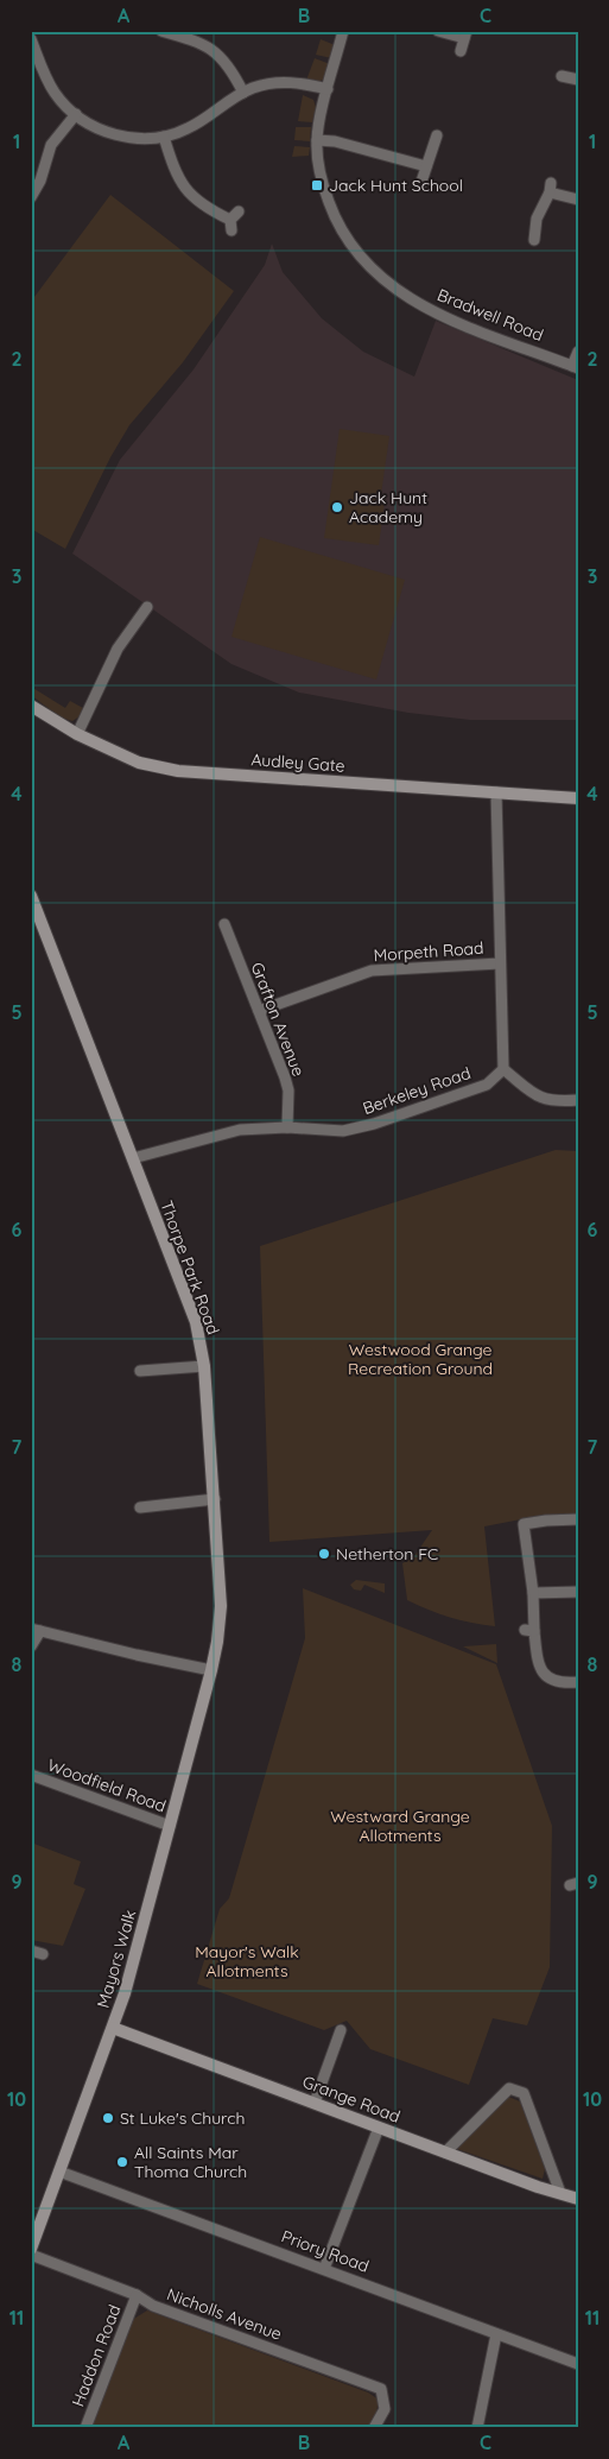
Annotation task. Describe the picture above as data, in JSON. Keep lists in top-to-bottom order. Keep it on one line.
{"streets":{"street":["Bradwell Road","Audley Gate","Morpeth Road","Grafton Avenue","Berkeley Road","Thorpe Park Road","Woodfield Road","Mayors Walk","Grange Road","Priory Road","Nicholls Avenue","Haddon Road"]},"crossings":[["Morpeth Road","Grafton Avenue"],["Grafton Avenue","Berkeley Road"],["Berkeley Road","Thorpe Park Road"],["Thorpe Park Road","Mayors Walk"],["Woodfield Road","Mayors Walk"],["Mayors Walk","Grange Road"],["Mayors Walk","Priory Road"],["Nicholls Avenue","Haddon Road"]],"parks":["Westwood Grange Recreation Ground","Westward Grange Allotments","Mayor's Walk Allotments"],"places":{"transit":["Jack Hunt School"],"other":["Jack Hunt Academy","Netherton FC","St Luke's Church","All Saints Mar Thoma Church"]},"grid":{"columns":["A","B","C"],"rows":["1","2","3","4","5","6","7","8","9","10","11"]}}
